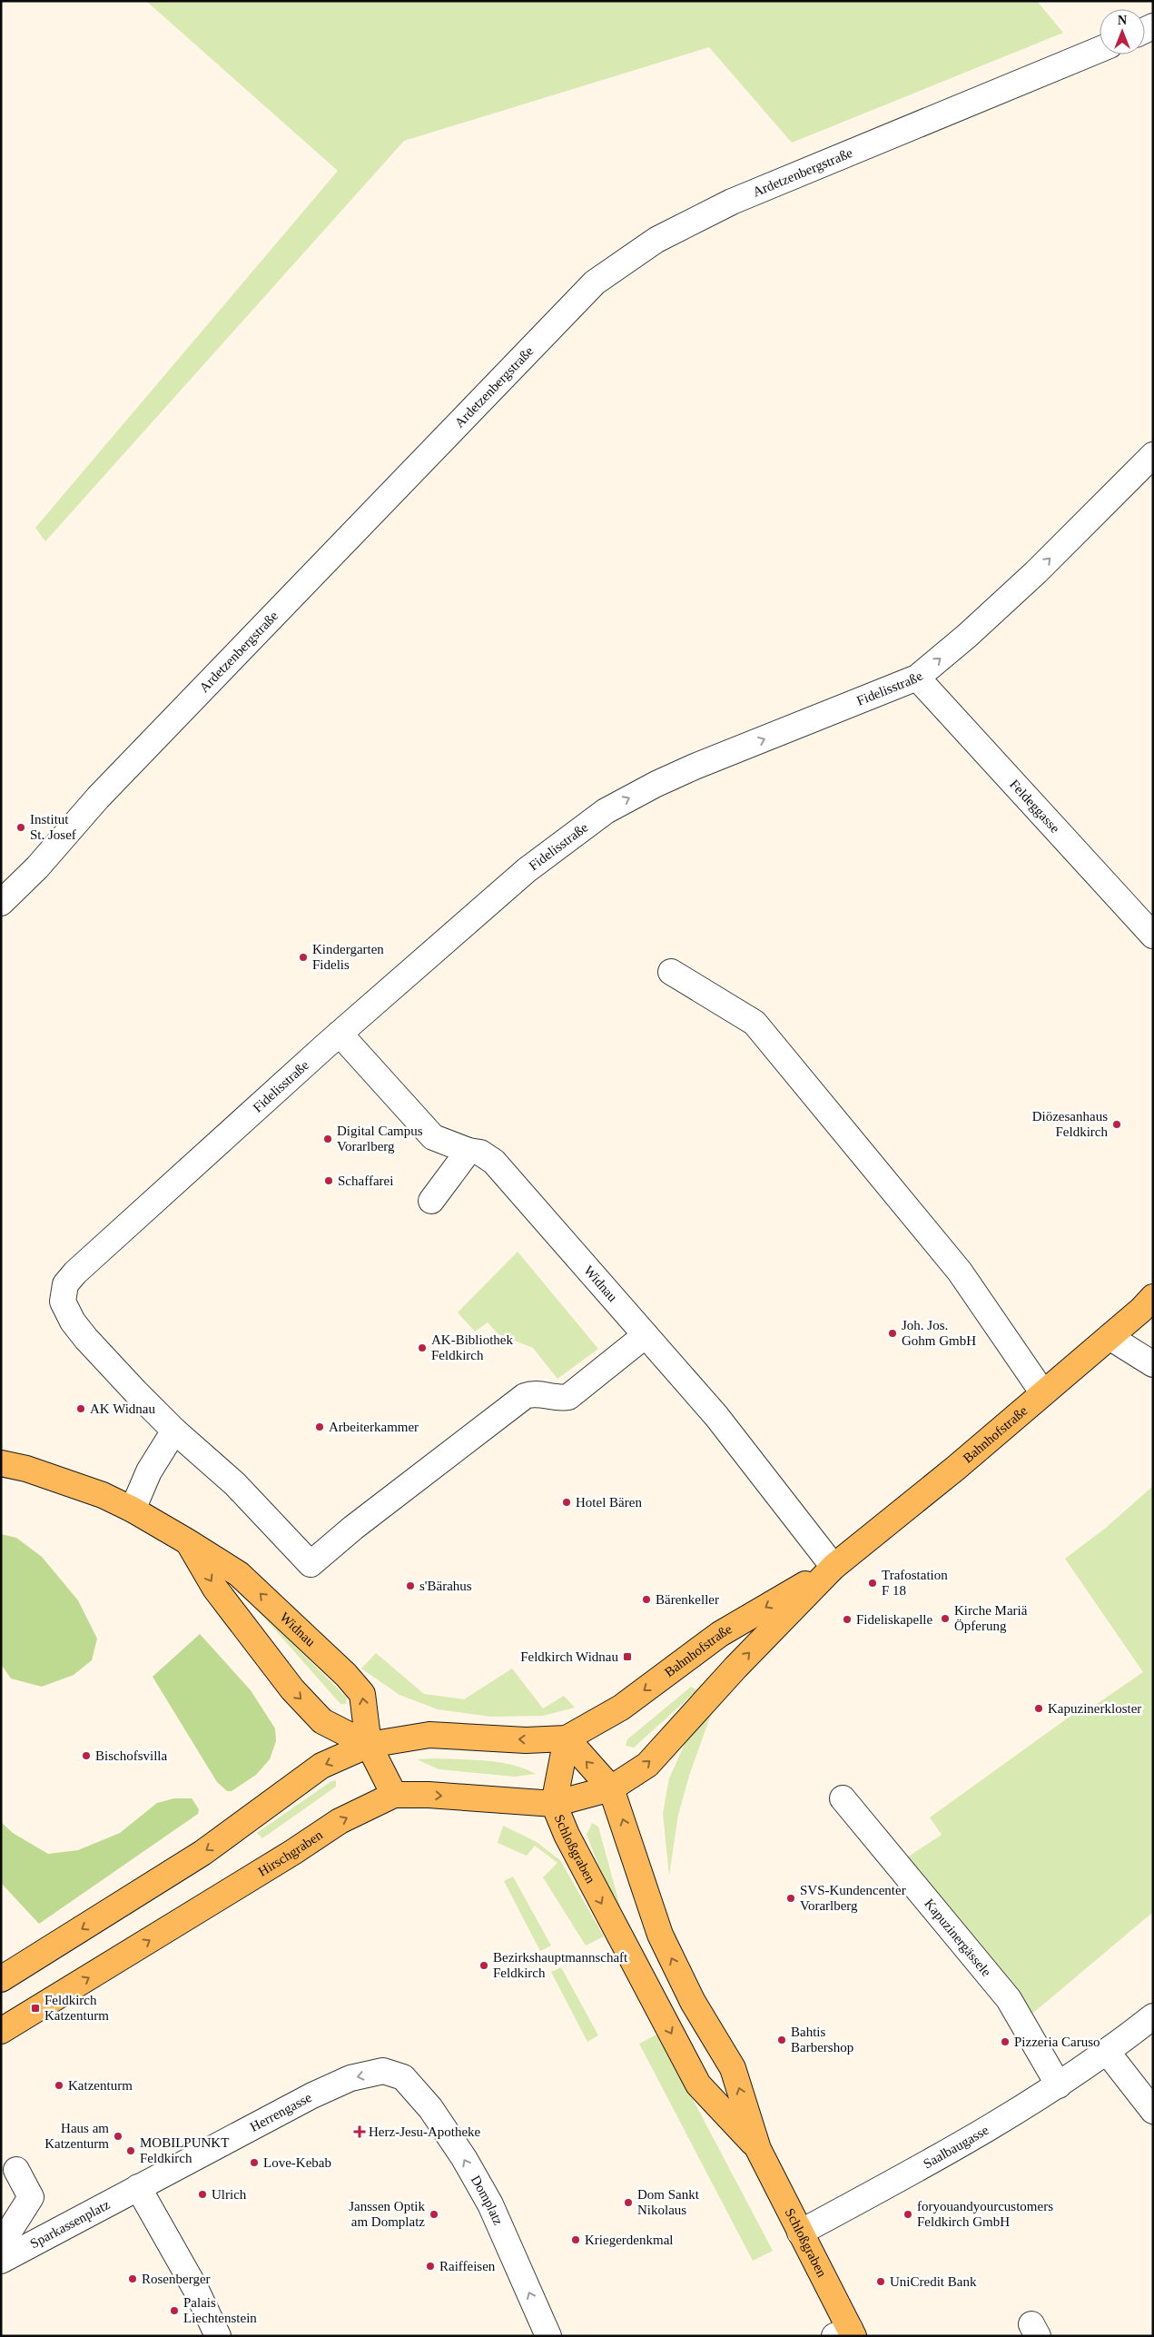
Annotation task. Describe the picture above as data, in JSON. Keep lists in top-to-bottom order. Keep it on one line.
{"streets":{"main road":["Widnau","Bahnhofstraße","Schloßgraben","Hirschgraben"],"street":["Ardetzenbergstraße","Fidelisstraße","Feldeggasse","Kapuzinergässele","Herrengasse","Saalbaugasse","Domplatz","Sparkassenplatz"]},"crossings":[["Fidelisstraße","Feldeggasse"],["Fidelisstraße","Widnau"],["Widnau","Bahnhofstraße"],["Widnau","Hirschgraben"],["Bahnhofstraße","Schloßgraben"],["Bahnhofstraße","Hirschgraben"],["Schloßgraben","Hirschgraben"],["Schloßgraben","Saalbaugasse"],["Kapuzinergässele","Saalbaugasse"],["Herrengasse","Domplatz"],["Herrengasse","Sparkassenplatz"]],"one_way":["Fidelisstraße","Herrengasse","Domplatz"],"places":{"other":["Institut St. Josef","Kindergarten Fidelis","Diözesanhaus Feldkirch","Digital Campus Vorarlberg","Schaffarei","Joh. Jos. Gohm GmbH","AK-Bibliothek Feldkirch","AK Widnau","Arbeiterkammer","Hotel Bären","Trafostation F 18","s'Bärahus","Bärenkeller","Kirche Mariä Öpferung","Fideliskapelle","Kapuzinerkloster","Bischofsvilla","SVS-Kundencenter Vorarlberg","Bezirkshauptmannschaft Feldkirch","Bahtis Barbershop","Pizzeria Caruso","Katzenturm","Haus am Katzenturm","MOBILPUNKT Feldkirch","Love-Kebab","Ulrich","Dom Sankt Nikolaus","Janssen Optik am Domplatz","foryouandyourcustomers Feldkirch GmbH","Kriegerdenkmal","Raiffeisen","Rosenberger","UniCredit Bank","Palais Liechtenstein"],"transit":["Feldkirch Widnau","Feldkirch Katzenturm"],"health":["Herz-Jesu-Apotheke"]},"north":"top"}
